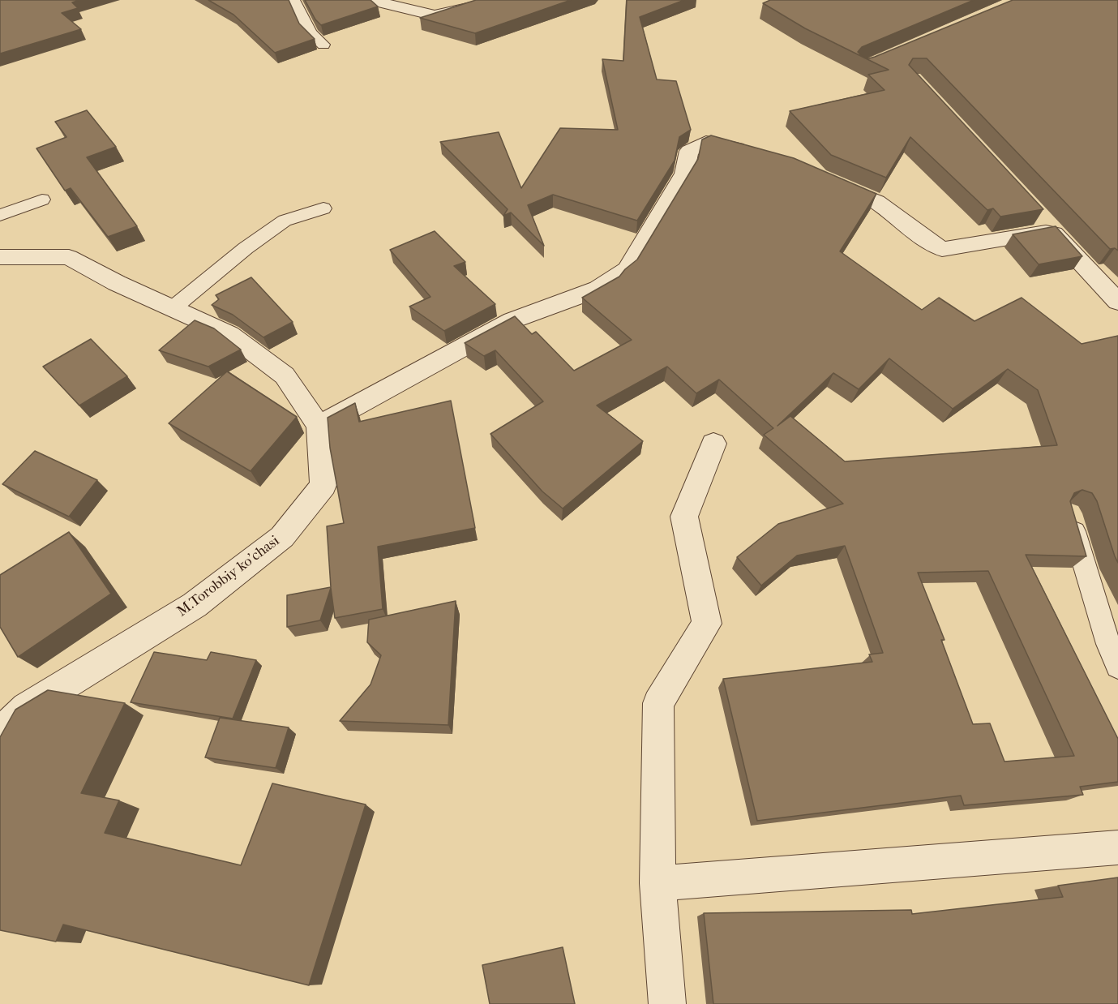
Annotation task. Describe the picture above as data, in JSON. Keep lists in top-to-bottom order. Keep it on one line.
{"streets":{"street":["M.Torobbiy ko'chasi"]}}
